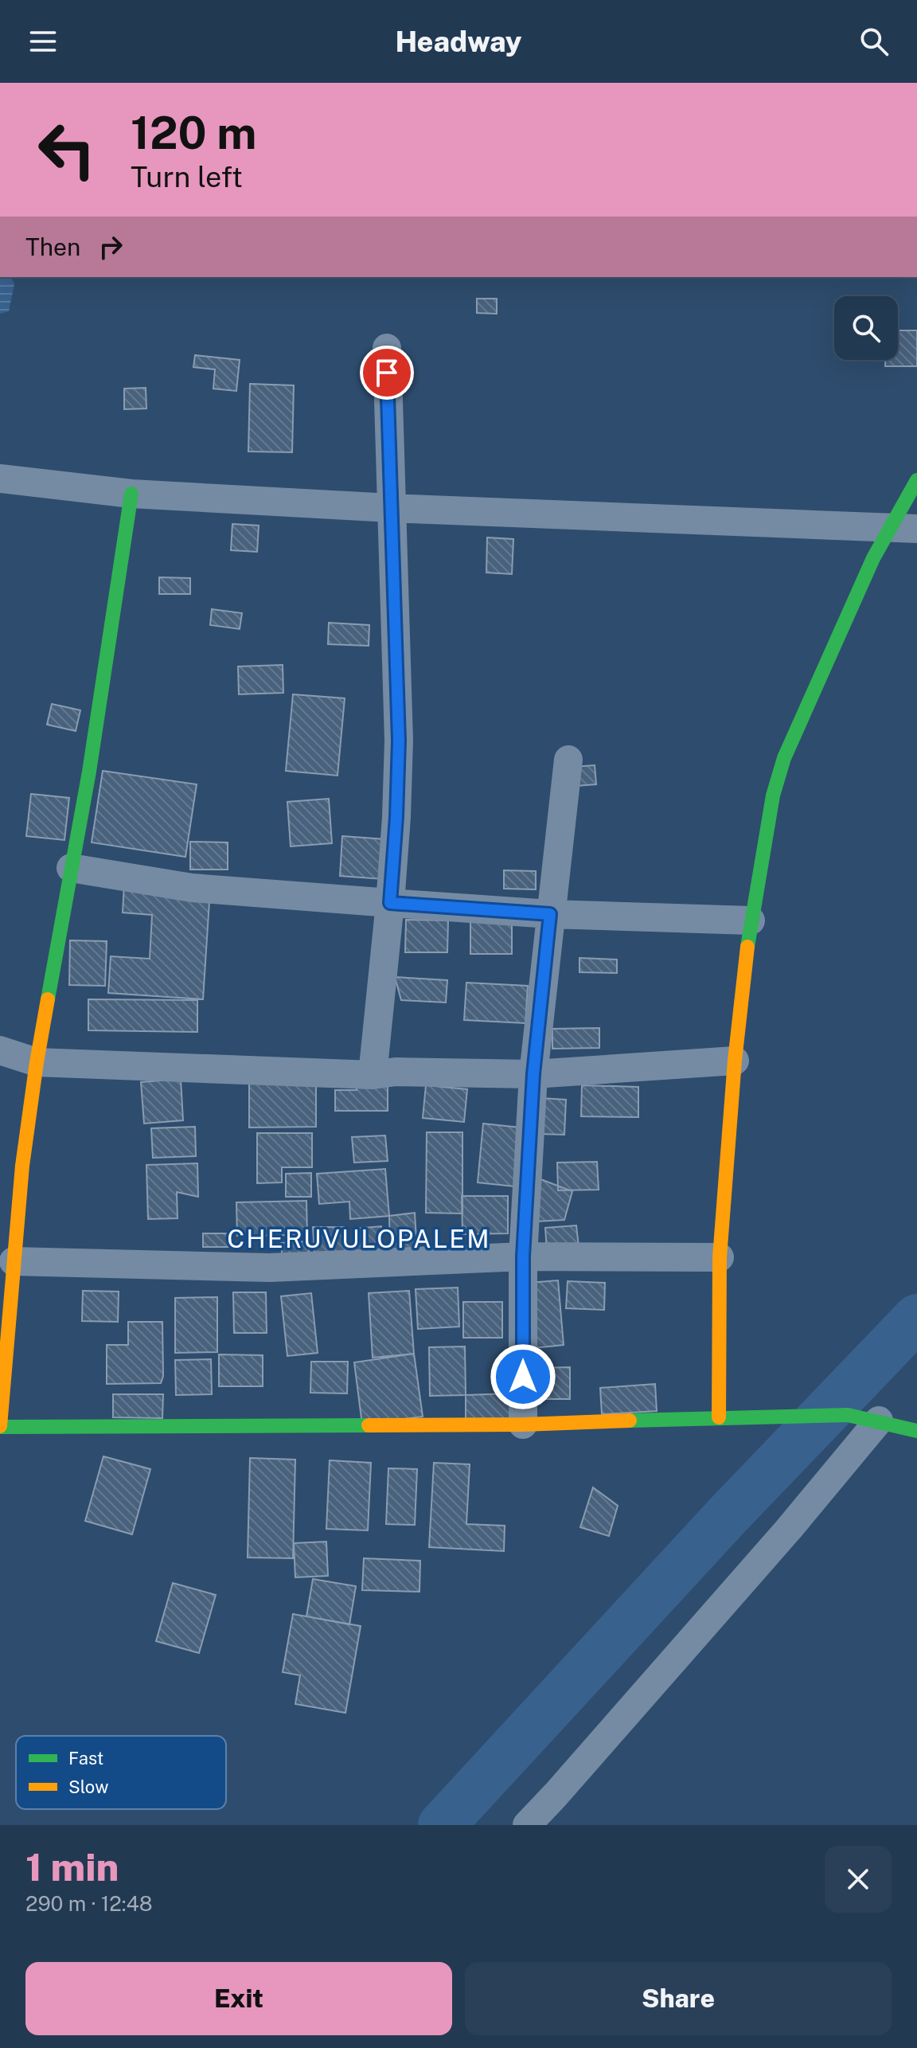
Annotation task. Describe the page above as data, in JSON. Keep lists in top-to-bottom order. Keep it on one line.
{"districts":["CHERUVULOPALEM"],"legend":["Fast","Slow"],"page":{"header":"Headway","turn":["120 m","Turn left"],"then":"Then","heading":["1 min","290 m · 12:48"],"buttons":["Exit","Share"]}}
